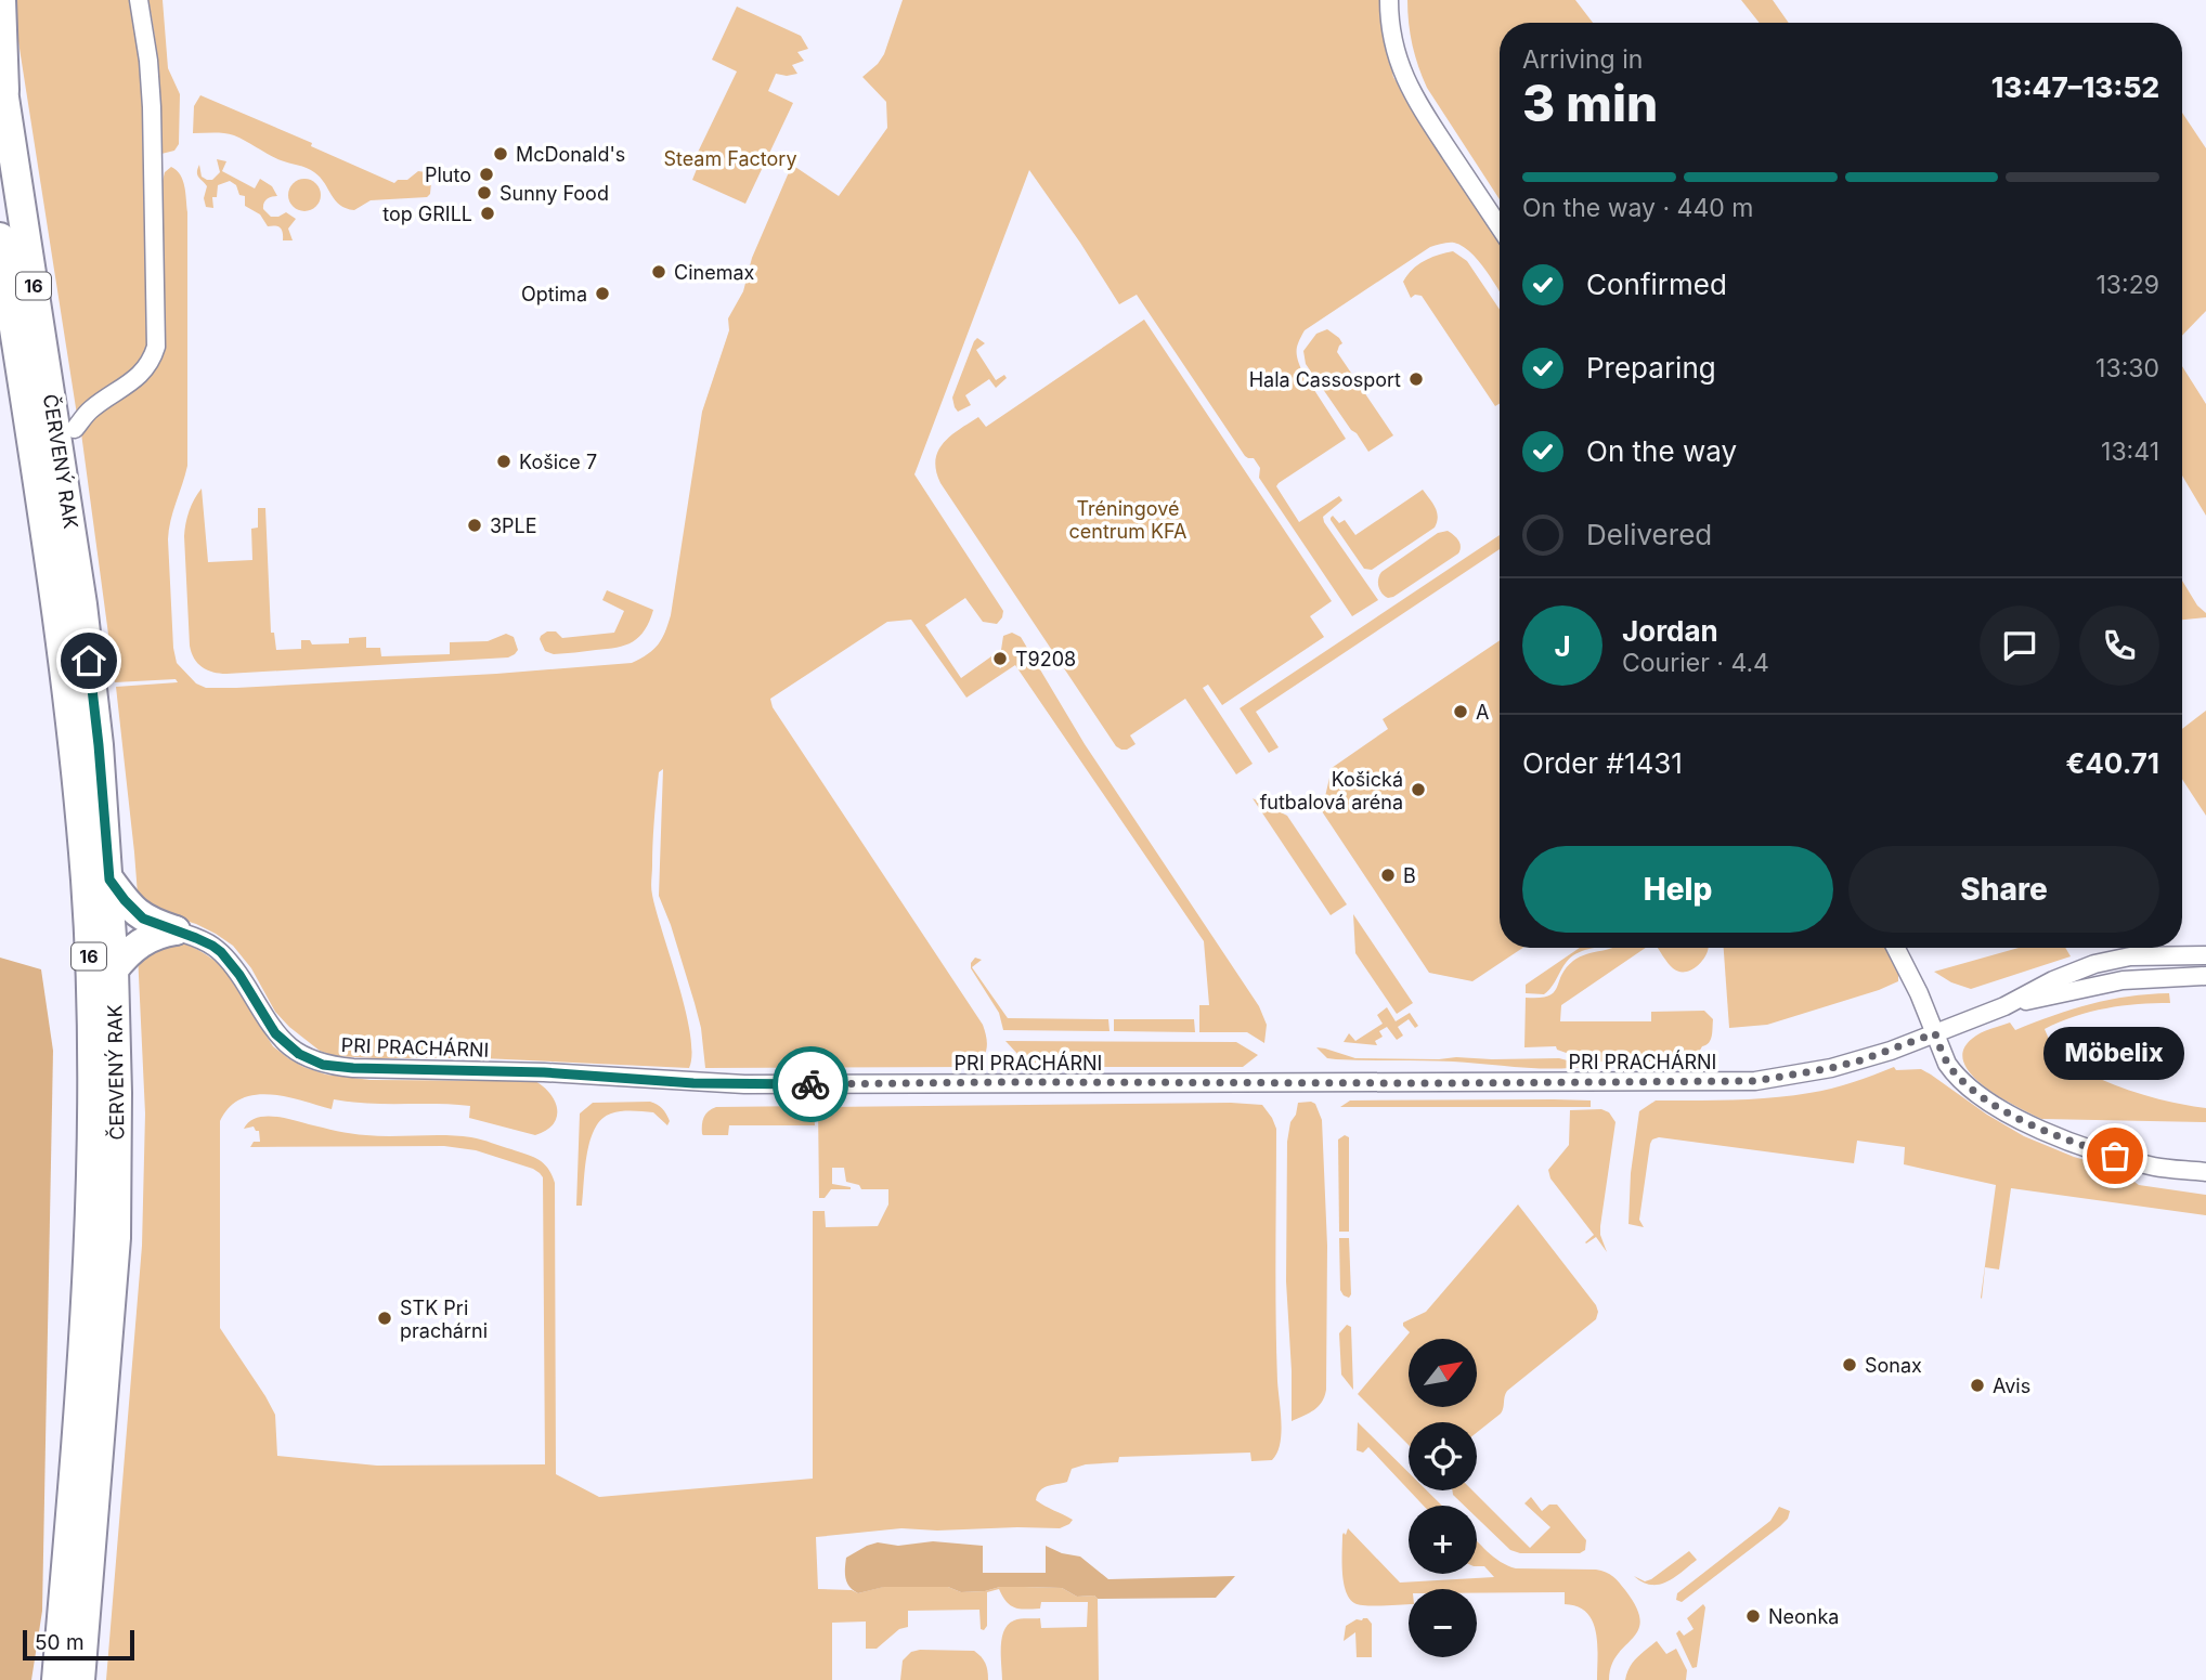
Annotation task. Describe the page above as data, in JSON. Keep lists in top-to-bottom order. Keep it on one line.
{"streets":{"highway":["16","ČERVENÝ RAK"],"street":["PRI PRACHÁRNI"]},"crossings":[["16","ČERVENÝ RAK"]],"parks":["Steam Factory","Tréningové centrum KFA"],"places":["McDonald's","Pluto","Sunny Food","top GRILL","Cinemax","Optima","Hala Cassosport","Košice 7","3PLE","T9208","A","Košická futbalová aréna","B","Möbelix","STK Pri prachárni","Sonax","Avis","Neonka"],"scale_bar":"50 m","north":"top right","page":{"heading":["3 min","Arriving in","13:47–13:52"],"panel":["Jordan","Courier · 4.4","Order #1431","€40.71"],"bar":"On the way · 440 m","list":[["Confirmed","13:29"],["Preparing","13:30"],["On the way","13:41"],"Delivered"],"round":"J","buttons":["Help","Share"],"bubble":"Möbelix","map_buttons":["+","−"],"scale":"50 m"}}
